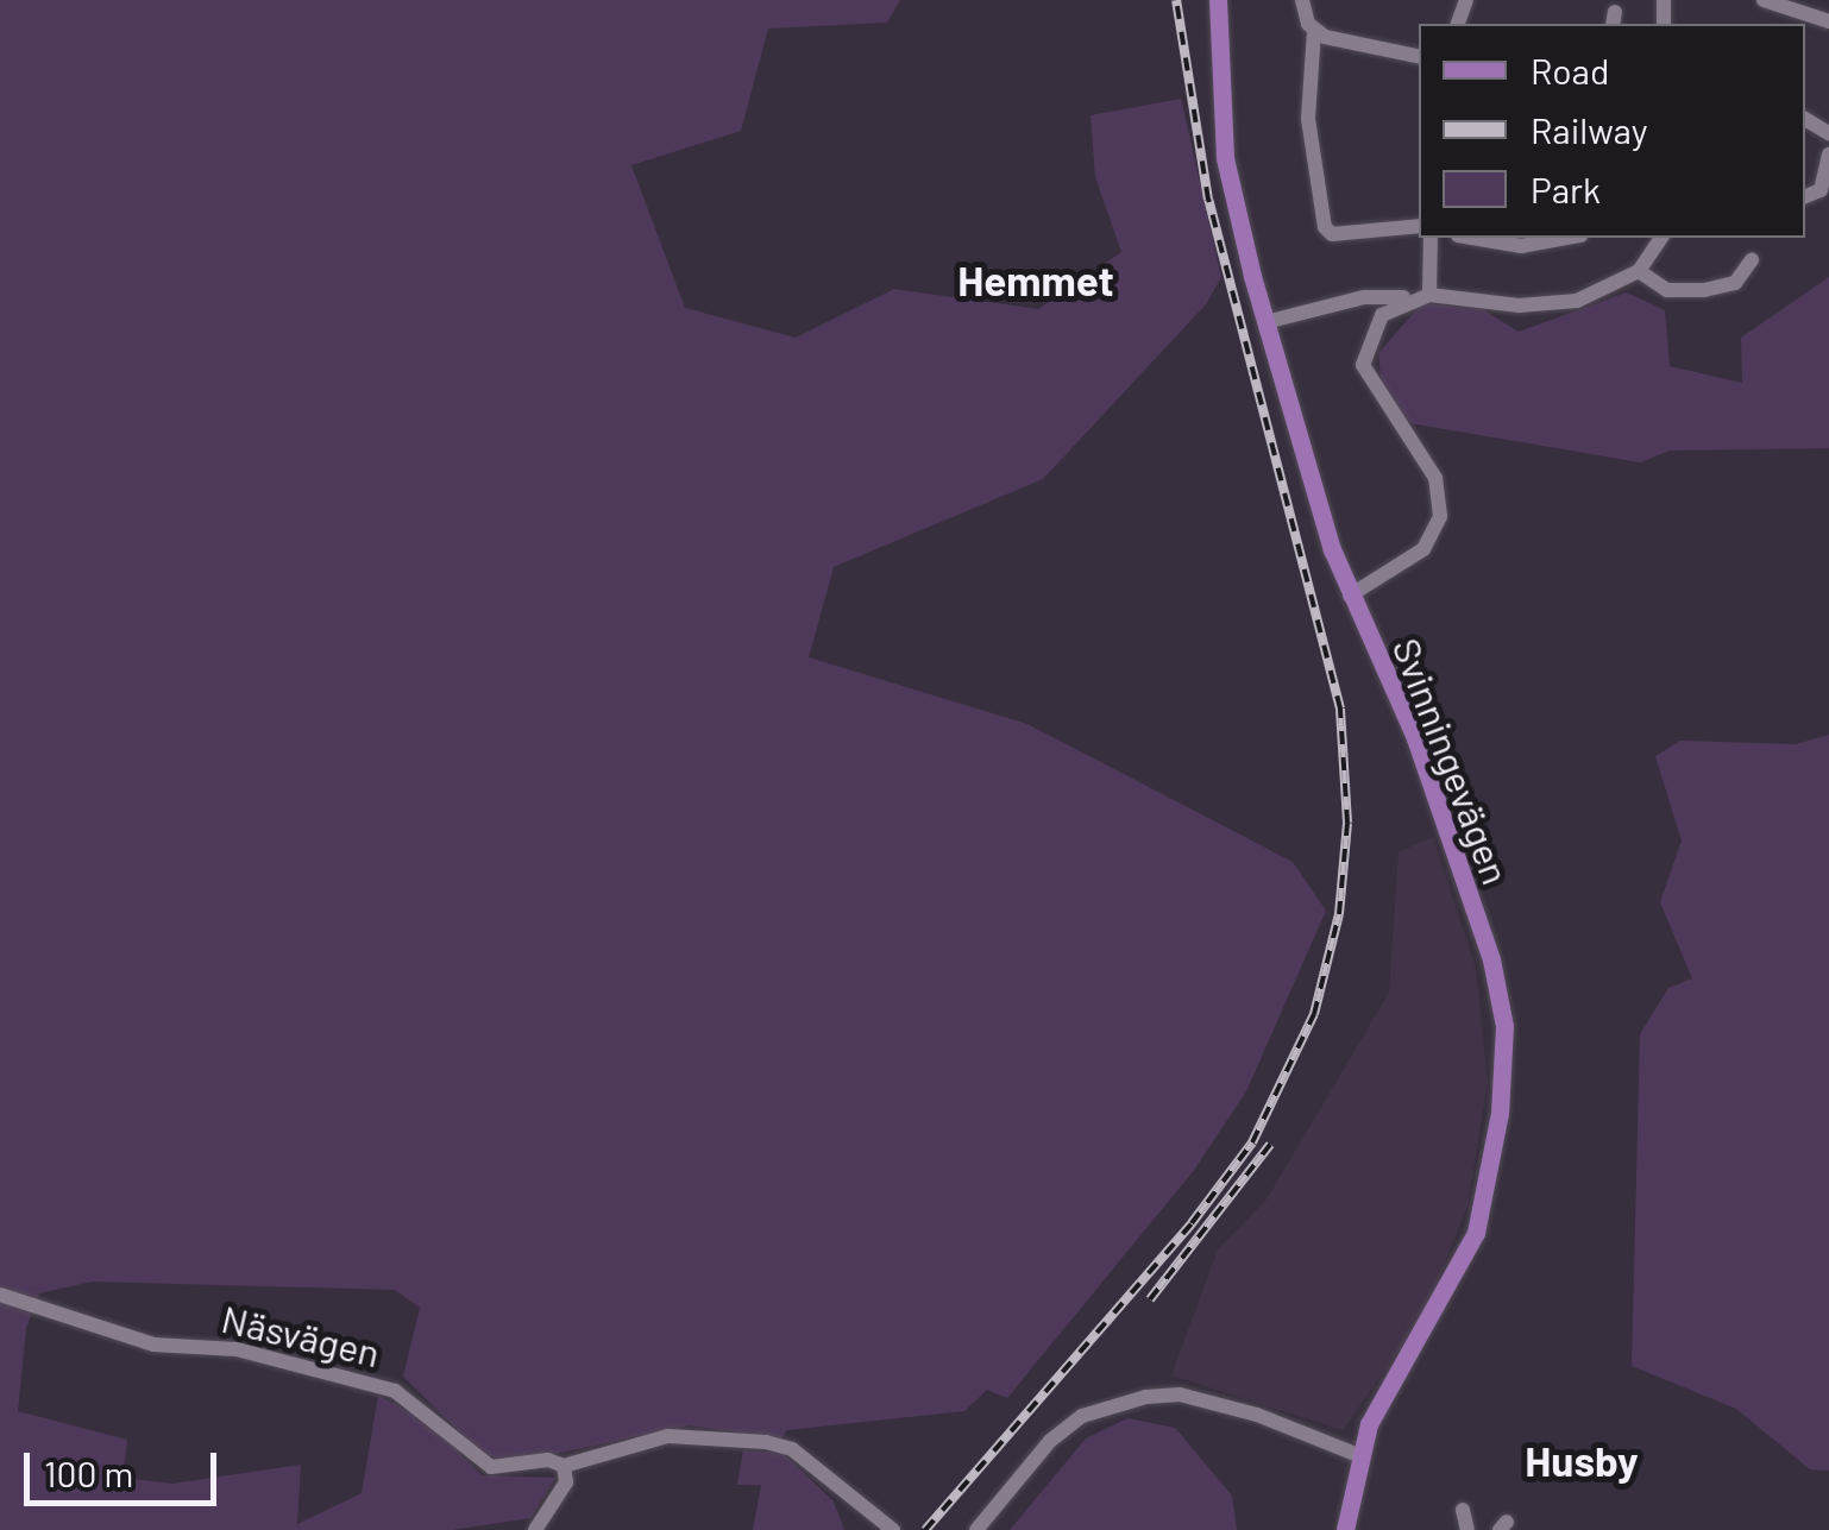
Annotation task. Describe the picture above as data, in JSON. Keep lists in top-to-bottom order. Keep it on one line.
{"streets":{"main road":["Svinningevägen"],"street":["Näsvägen"]},"districts":["Hemmet","Husby"],"legend":["Road","Railway","Park"],"scale_bar":"100 m"}
